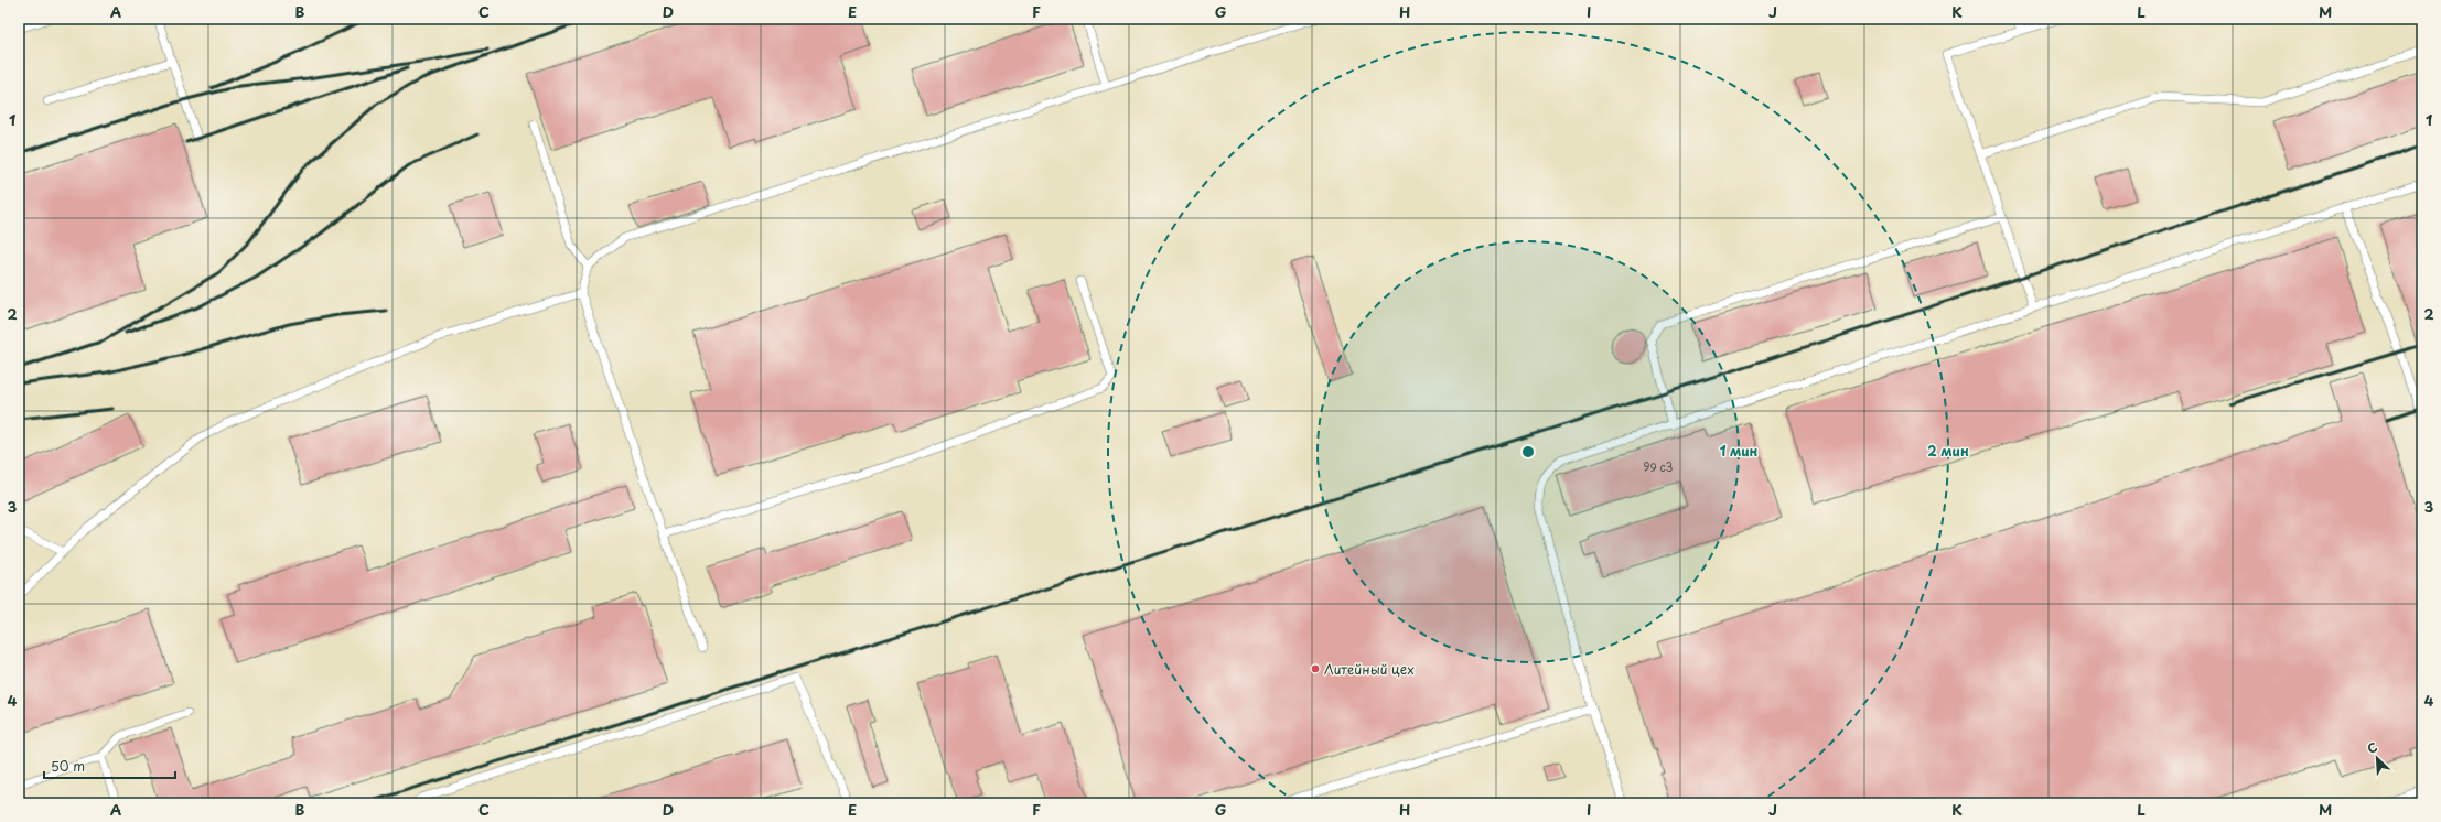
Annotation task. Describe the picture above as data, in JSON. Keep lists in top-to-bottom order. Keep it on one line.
{"places":["Литейный цех"],"house_numbers":["99 с3"],"scale_bar":"50 m","north":"top left","grid":{"columns":["A","B","C","D","E","F","G","H","I","J","K","L","M"],"rows":["1","2","3","4"]},"rings":["1 мин","2 мин"]}
